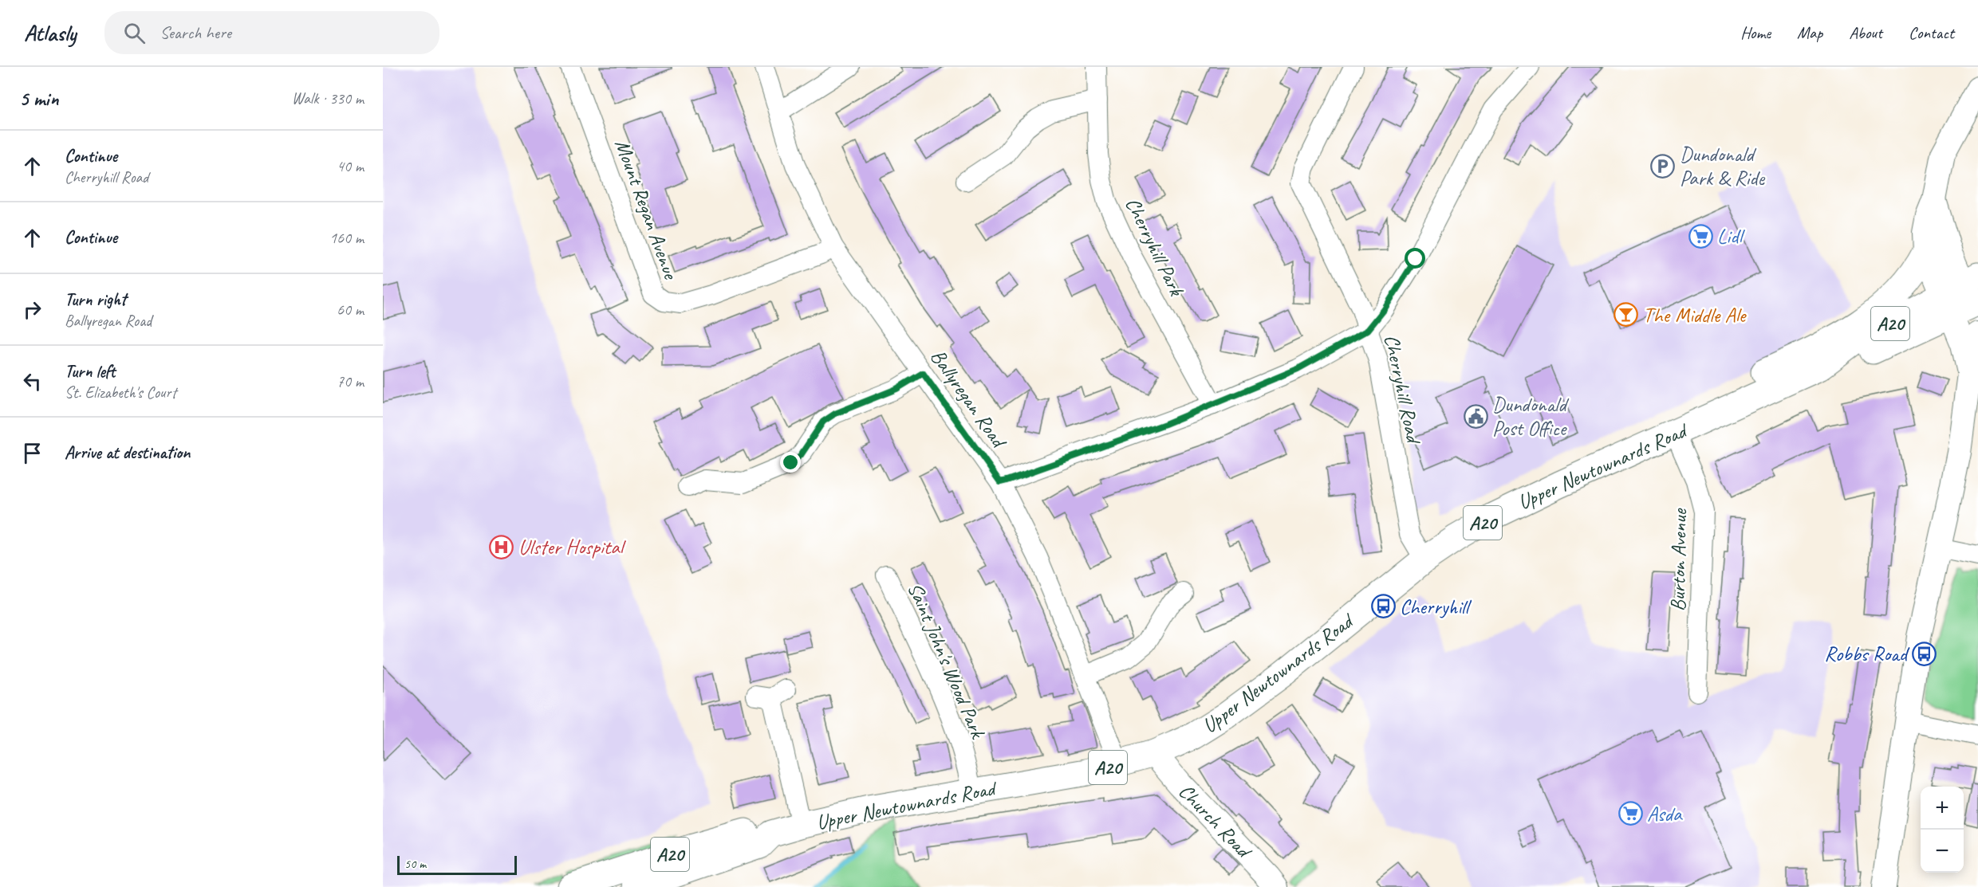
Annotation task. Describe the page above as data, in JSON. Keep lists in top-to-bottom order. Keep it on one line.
{"streets":{"highway":["A20","Upper Newtownards Road"],"street":["Mount Regan Avenue","Cherryhill Park","Cherryhill Road","Ballyregan Road","Burton Avenue","Saint John's Wood Park","Church Road"]},"crossings":[["Mount Regan Avenue","Ballyregan Road"],["Cherryhill Road","Upper Newtownards Road"],["Ballyregan Road","Upper Newtownards Road"],["Upper Newtownards Road","Burton Avenue"],["Upper Newtownards Road","Saint John's Wood Park"],["Upper Newtownards Road","Church Road"]],"places":{"parking":["Dundonald Park & Ride"],"supermarket":["Lidl","Asda"],"bar":["The Middle Ale"],"public building":["Dundonald Post Office"],"hospital":["Ulster Hospital"],"bus stop":["Cherryhill","Robbs Road"]},"scale_bar":"50 m","page":{"header":"Atlasly","search":"Search here","nav":["Home","Map","About","Contact"],"heading":["5 min","Walk · 330 m"],"list":[["Continue","Cherryhill Road","40 m"],["Continue","160 m"],["Turn right","Ballyregan Road","60 m"],["Turn left","St. Elizabeth's Court","70 m"],"Arrive at destination"],"map_buttons":["+","−"],"scale":"50 m"}}
